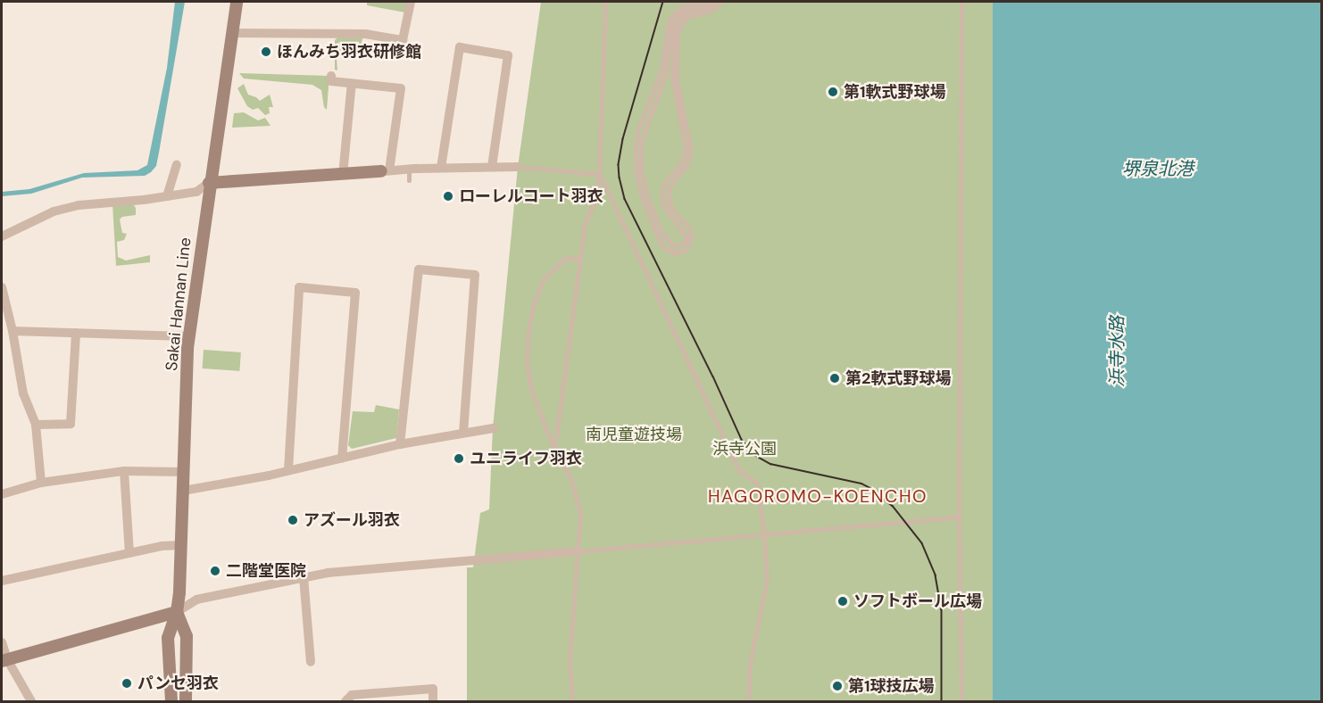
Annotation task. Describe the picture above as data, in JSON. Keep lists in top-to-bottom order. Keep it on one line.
{"streets":{"main road":["Sakai Hannan Line"]},"districts":["HAGOROMO-KOENCHO"],"water":["堺泉北港","浜寺水路"],"parks":["南児童遊技場","浜寺公園"],"places":["ほんみち羽衣研修館","第1軟式野球場","ローレルコート羽衣","第2軟式野球場","ユニライフ羽衣","アズール羽衣","二階堂医院","ソフトボール広場","パンセ羽衣","第1球技広場"]}
